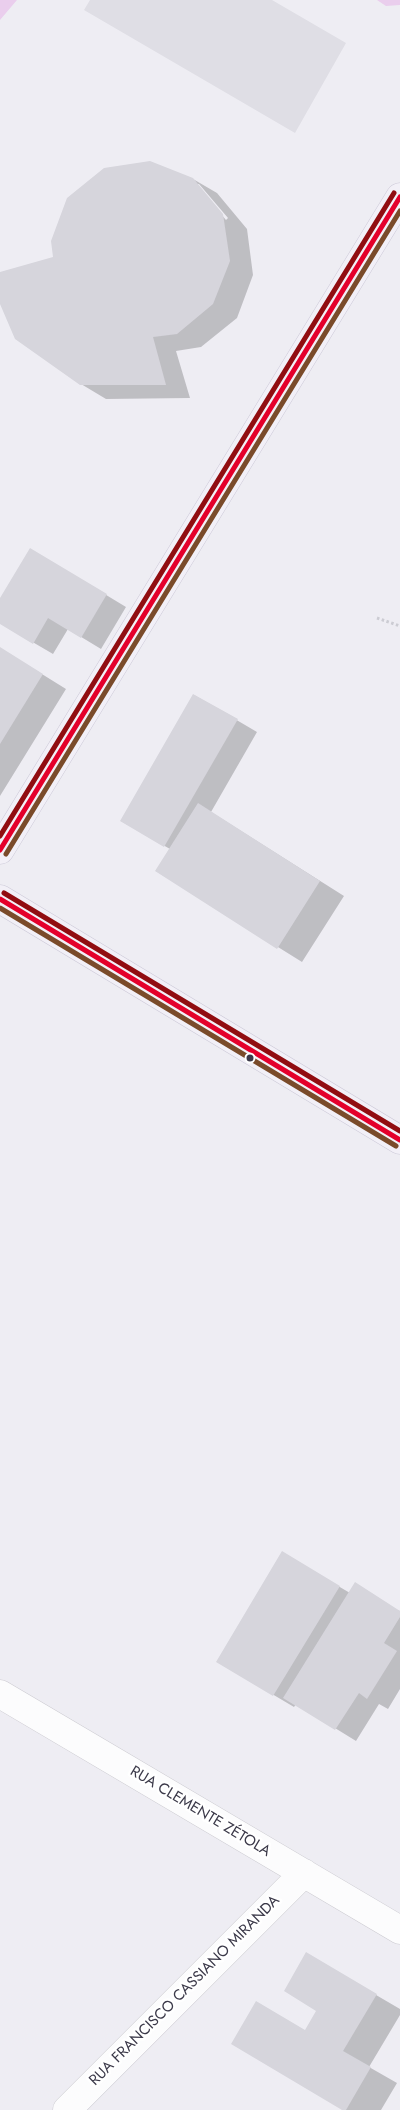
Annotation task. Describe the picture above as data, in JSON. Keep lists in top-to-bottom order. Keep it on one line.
{"streets":{"street":["RUA CLEMENTE ZÉTOLA","RUA FRANCISCO CASSIANO MIRANDA"]},"crossings":[["RUA CLEMENTE ZÉTOLA","RUA FRANCISCO CASSIANO MIRANDA"]]}
